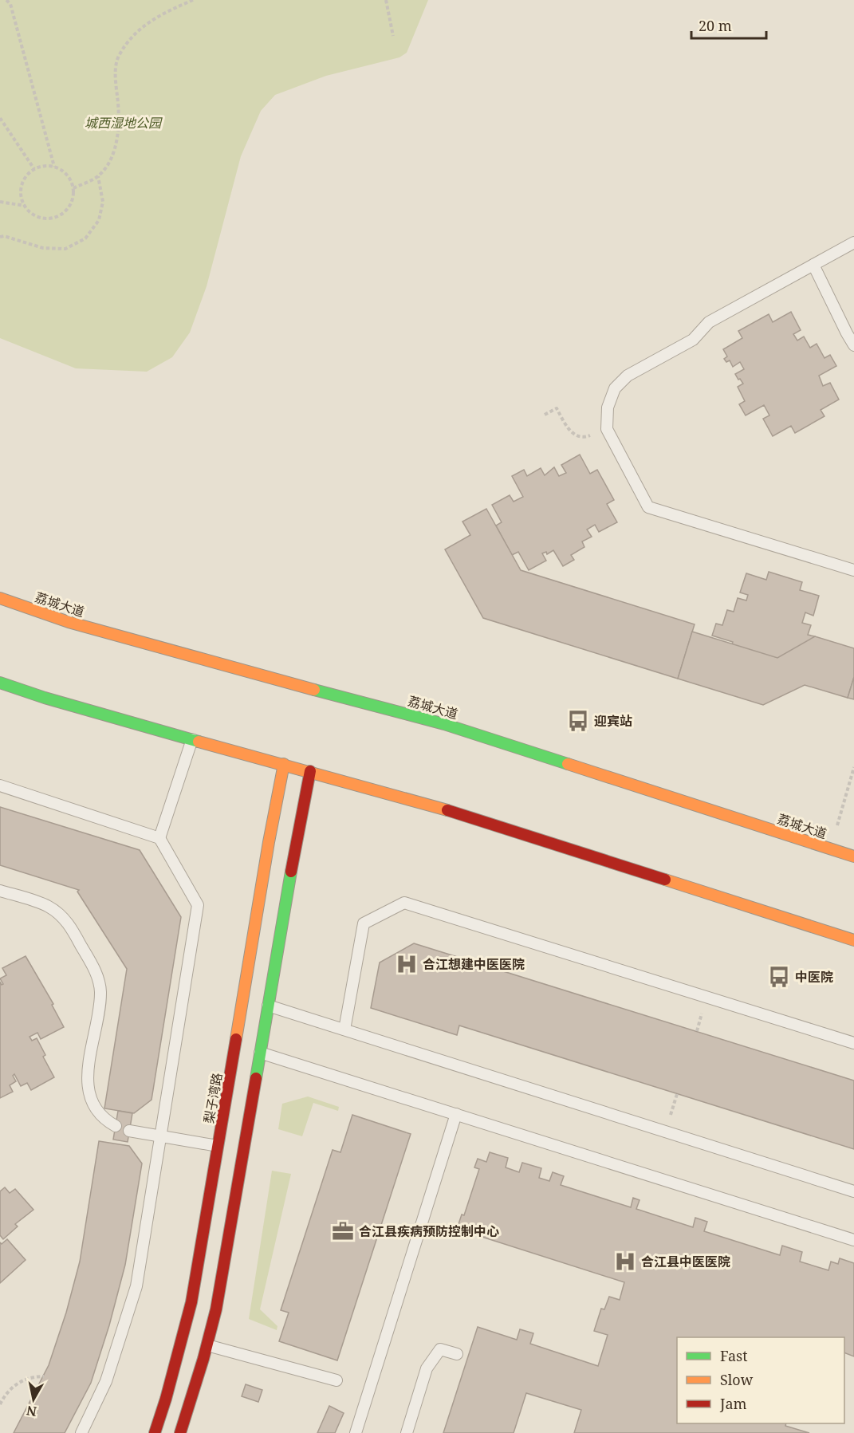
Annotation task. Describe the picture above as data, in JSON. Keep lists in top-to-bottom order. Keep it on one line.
{"streets":{"main road":["荔城大道","梨子湾路"]},"parks":["城西湿地公园"],"places":{"bus stop":["迎宾站","中医院"],"hospital":["合江想建中医医院","合江县中医医院"],"office":["合江县疾病预防控制中心"]},"legend":["Fast","Slow","Jam"],"scale_bar":"20 m","north":"bottom"}
